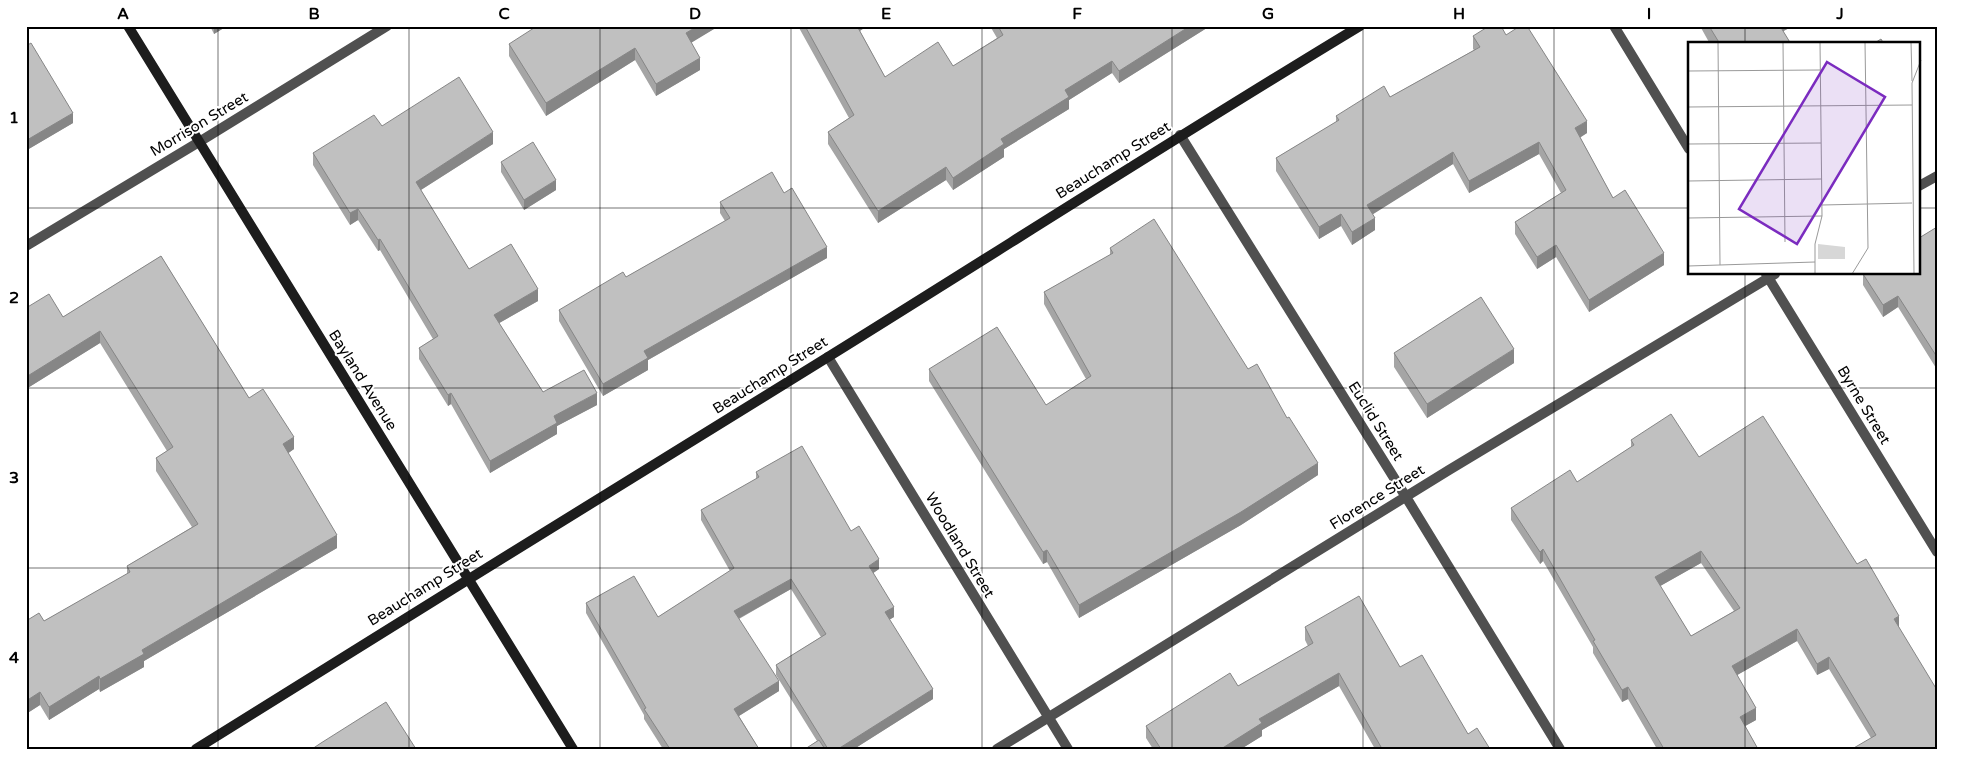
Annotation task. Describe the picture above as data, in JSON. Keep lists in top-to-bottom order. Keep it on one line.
{"streets":{"street":["Morrison Street","Beauchamp Street","Bayland Avenue","Byrne Street","Euclid Street","Florence Street","Woodland Street"]},"crossings":[["Morrison Street","Bayland Avenue"],["Beauchamp Street","Bayland Avenue"],["Beauchamp Street","Euclid Street"],["Beauchamp Street","Woodland Street"],["Byrne Street","Florence Street"],["Euclid Street","Florence Street"],["Florence Street","Woodland Street"]],"grid":{"columns":["A","B","C","D","E","F","G","H","I","J"],"rows":["1","2","3","4"]}}
